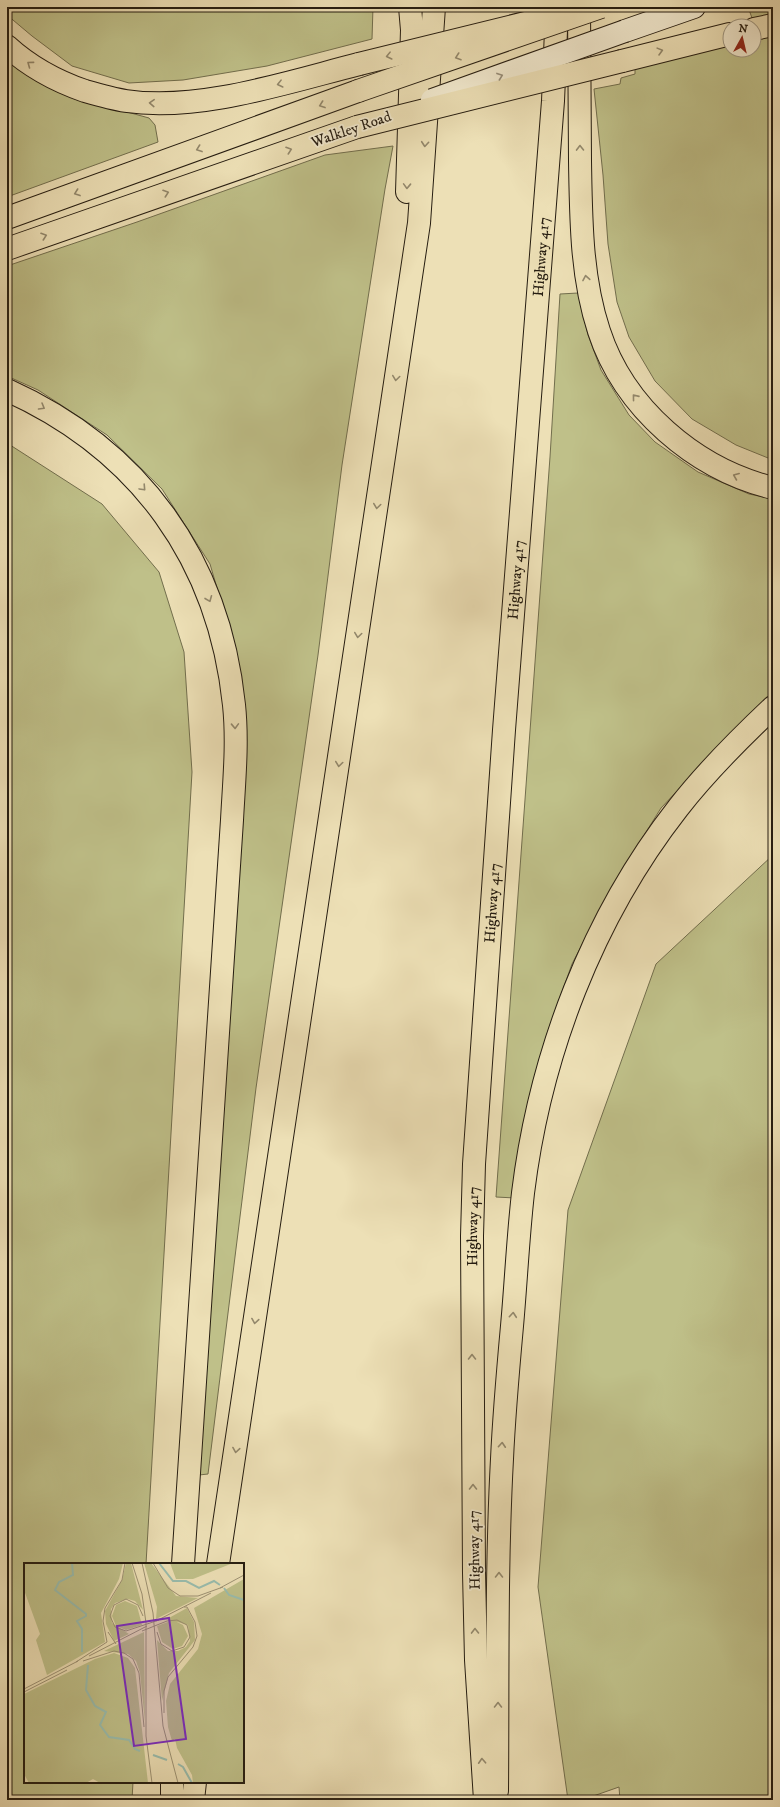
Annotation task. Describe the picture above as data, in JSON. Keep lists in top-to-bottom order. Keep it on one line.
{"streets":{"main road":["Walkley Road","Highway 417"]},"north":"top"}
